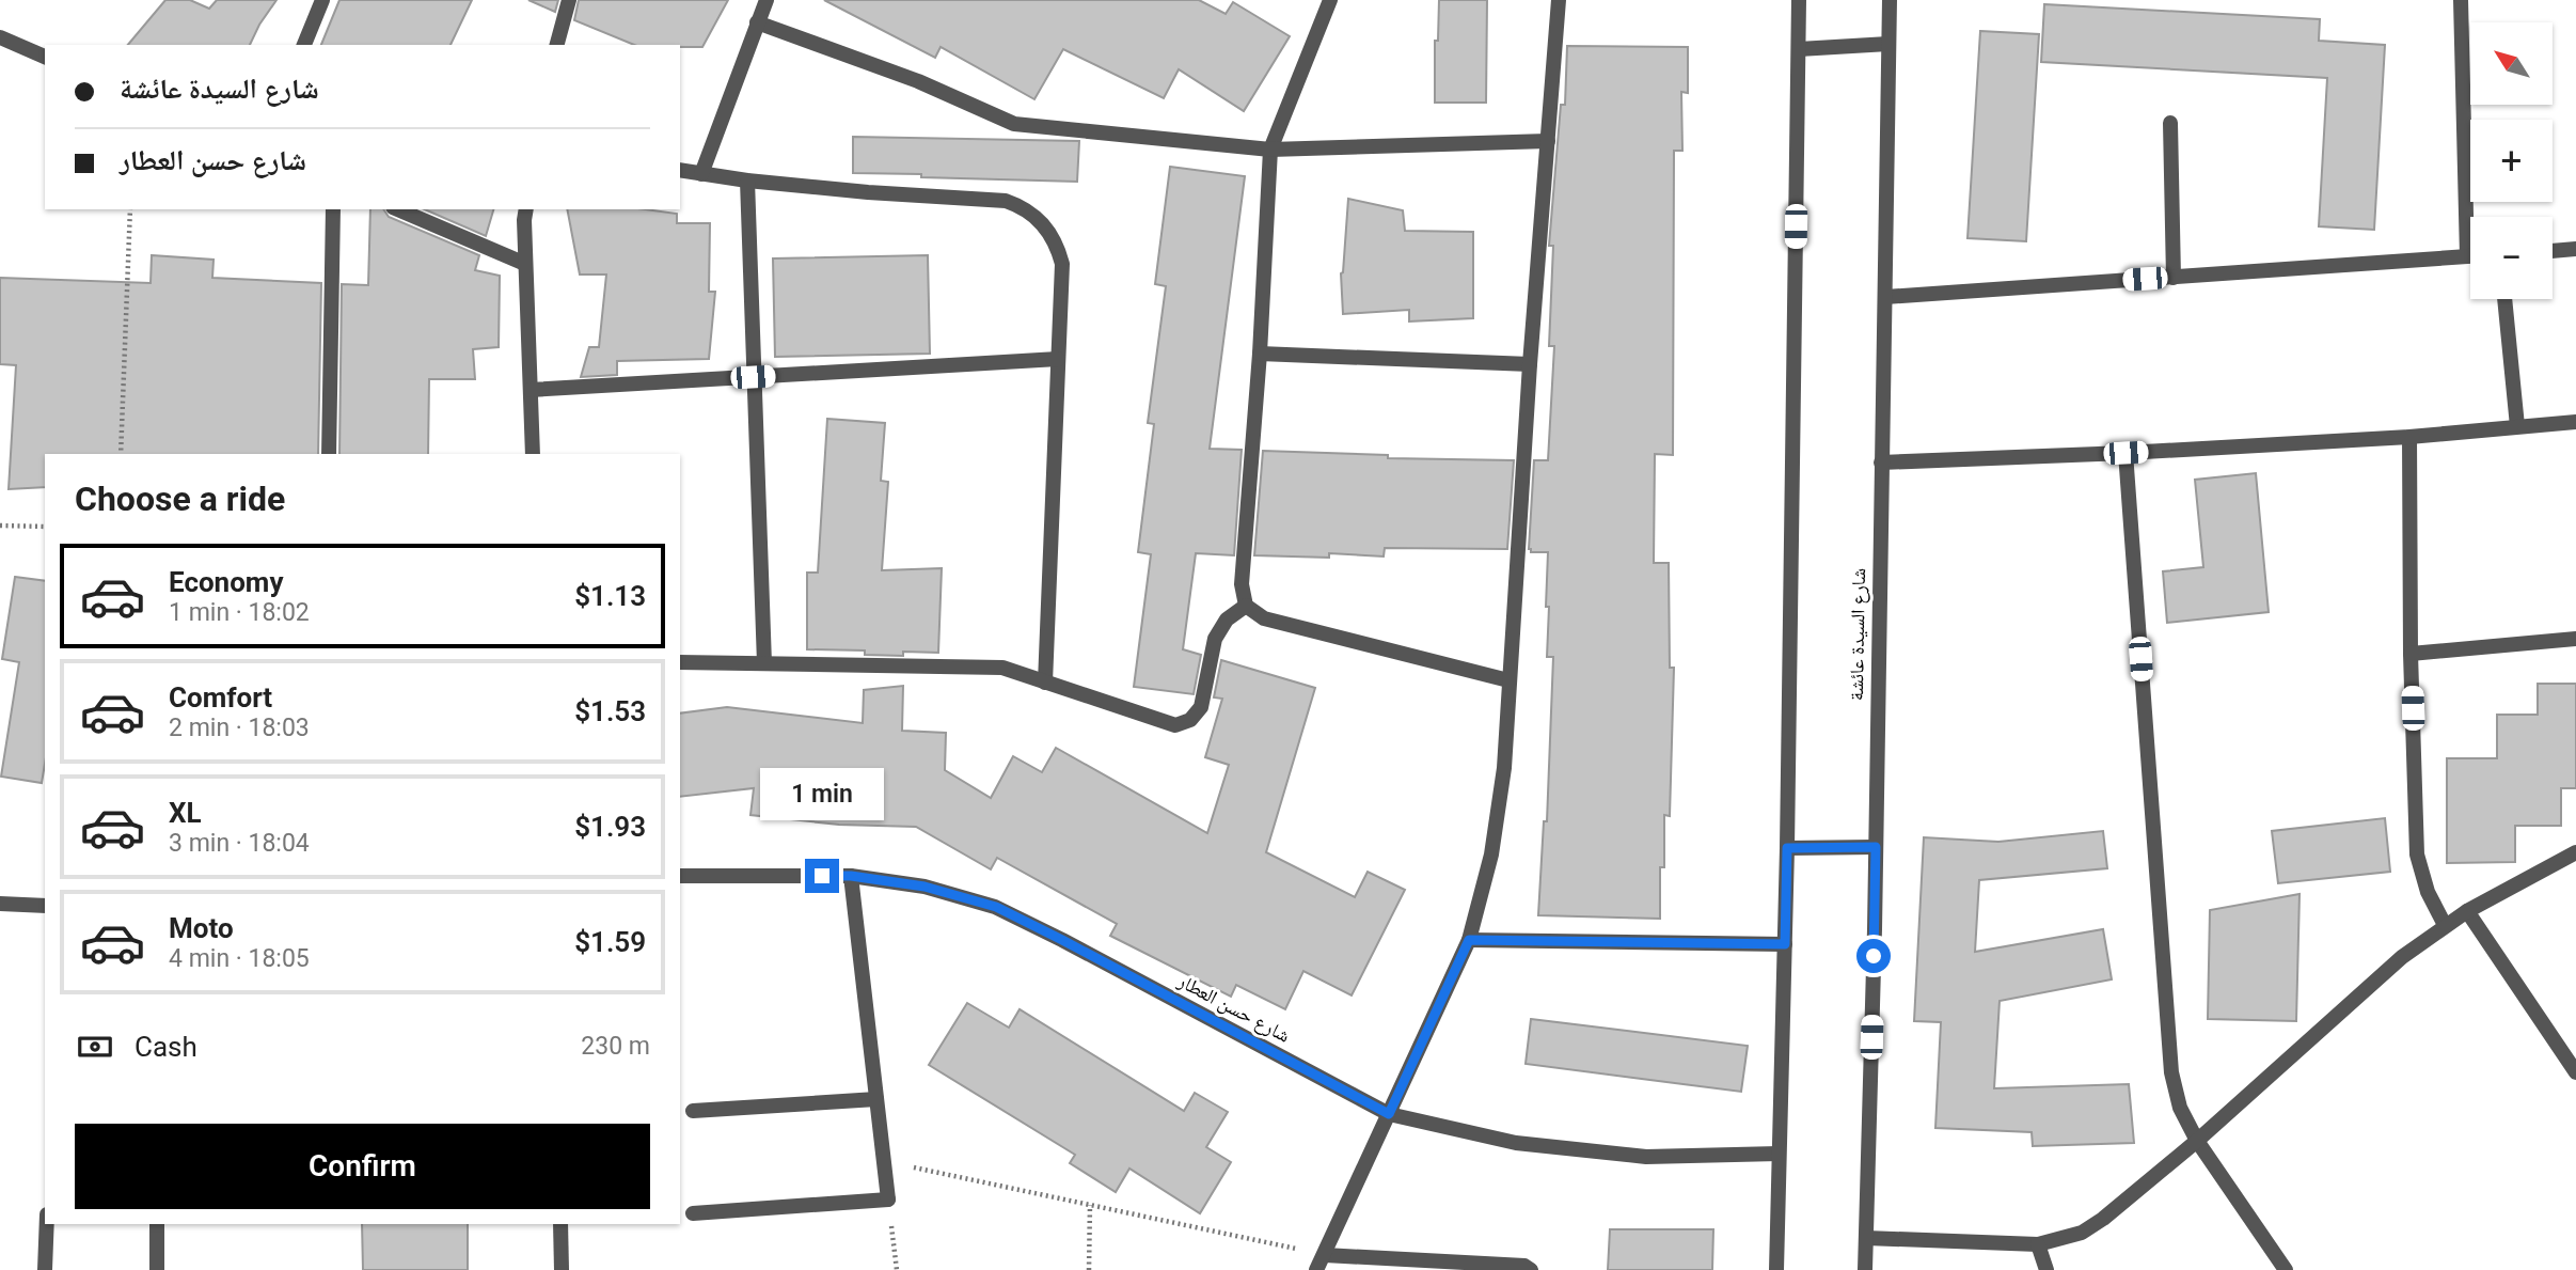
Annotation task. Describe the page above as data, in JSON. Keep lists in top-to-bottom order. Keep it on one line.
{"streets":{"street":["شارع السيدة عائشة","شارع حسن العطار"]},"north":"top left","page":{"map_buttons":["+","−"],"banner":["شارع السيدة عائشة","شارع حسن العطار"],"heading":"Choose a ride","list":[{"name":"Economy","note":"1 min · 18:02","value":"$1.13"},{"name":"Comfort","note":"2 min · 18:03","value":"$1.53"},{"name":"XL","note":"3 min · 18:04","value":"$1.93"},{"name":"Moto","note":"4 min · 18:05","value":"$1.59"}],"bubble":"1 min","pay":["Cash","230 m"],"buttons":"Confirm"}}
